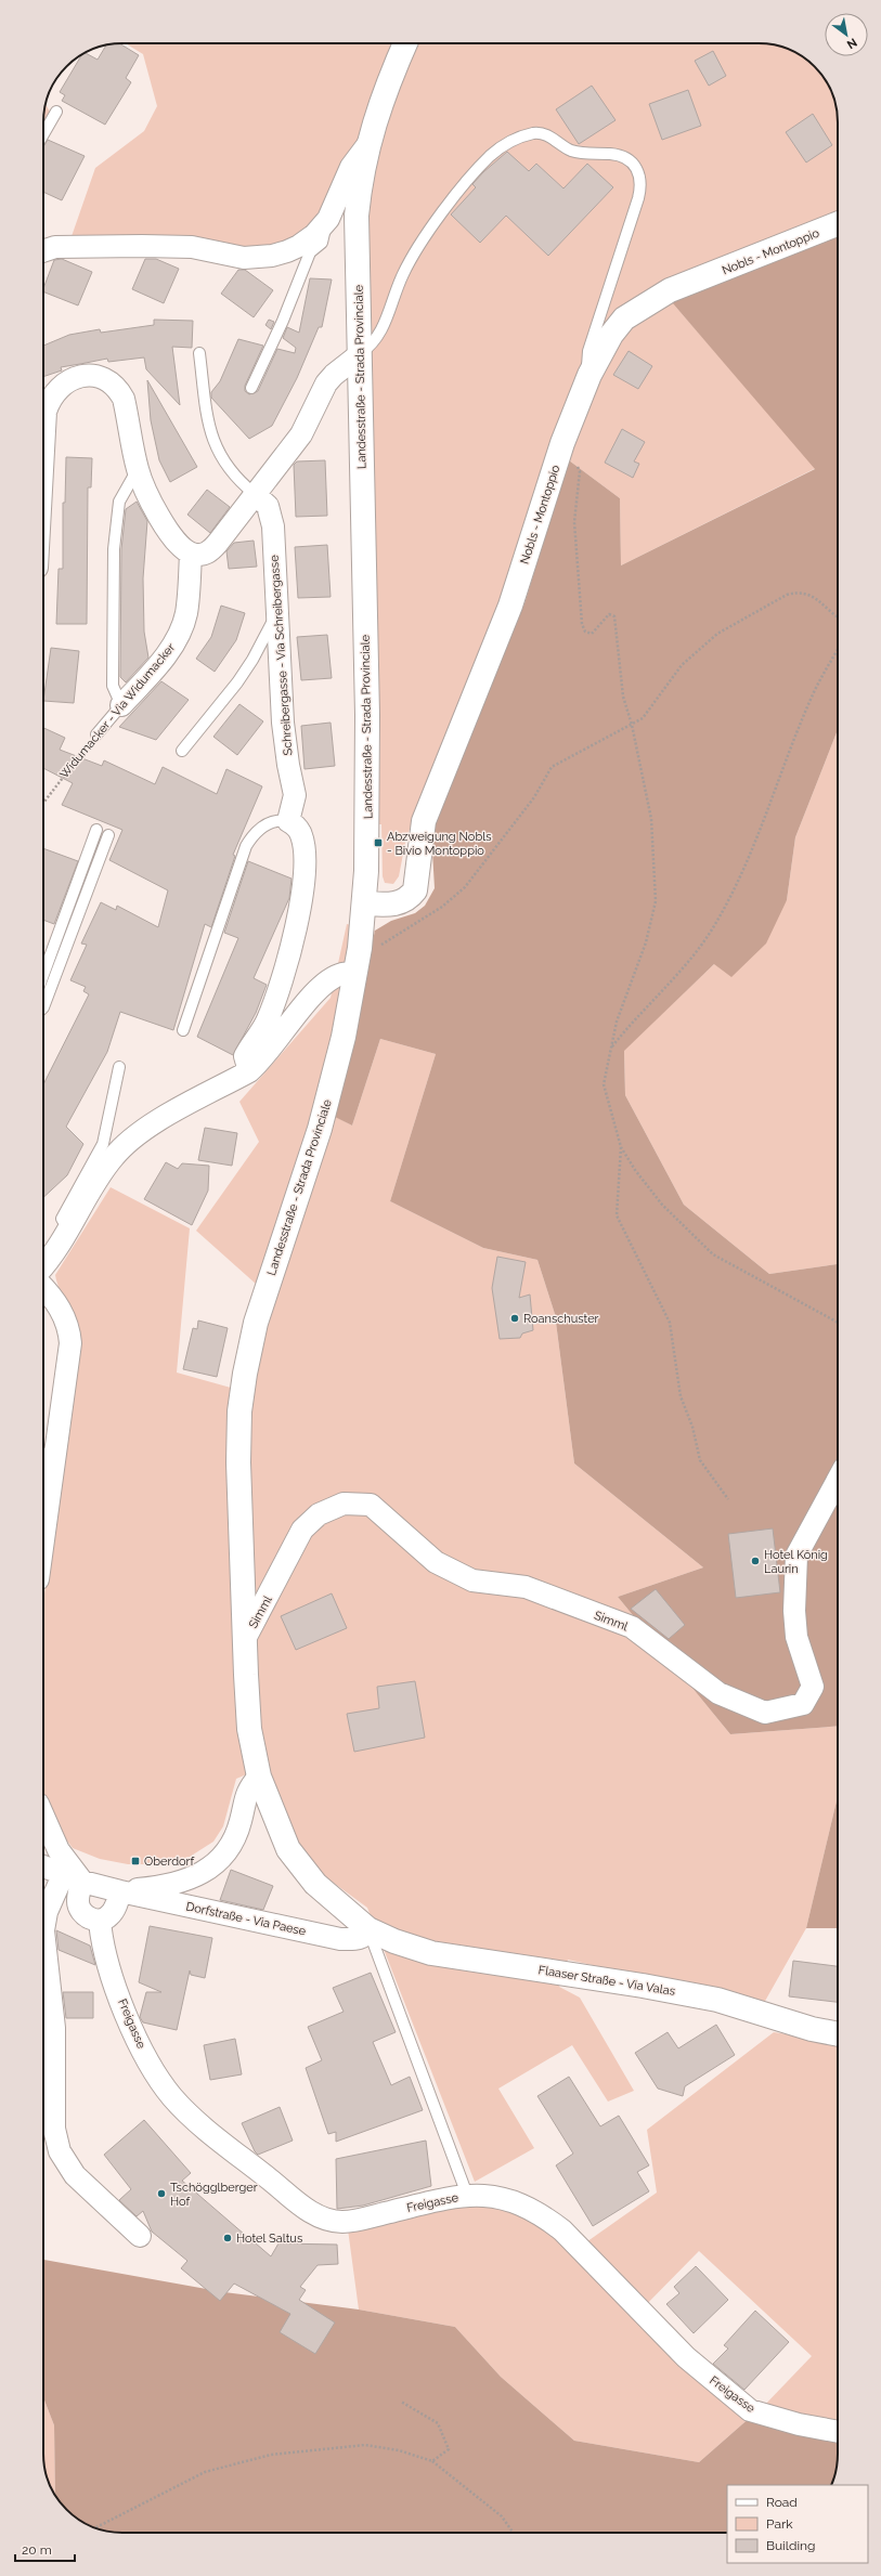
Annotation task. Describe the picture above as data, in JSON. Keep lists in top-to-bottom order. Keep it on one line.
{"streets":{"main road":["Nobls - Montoppio","Landesstraße - Strada Provinciale","Flaaser Straße - Via Valas"],"street":["Schreibergasse - Via Schreibergasse","Widumacker - Via Widumacker","Simml","Dorfstraße - Via Paese","Freigasse"]},"crossings":[["Nobls - Montoppio","Landesstraße - Strada Provinciale"],["Landesstraße - Strada Provinciale","Simml"],["Landesstraße - Strada Provinciale","Flaaser Straße - Via Valas"],["Simml","Flaaser Straße - Via Valas"],["Dorfstraße - Via Paese","Flaaser Straße - Via Valas"]],"places":{"transit":["Abzweigung Nobls - Bivio Montoppio","Oberdorf"],"other":["Roanschuster","Hotel König Laurin","Tschögglberger Hof","Hotel Saltus"]},"legend":["Road","Park","Building"],"scale_bar":"20 m","north":"bottom right"}
